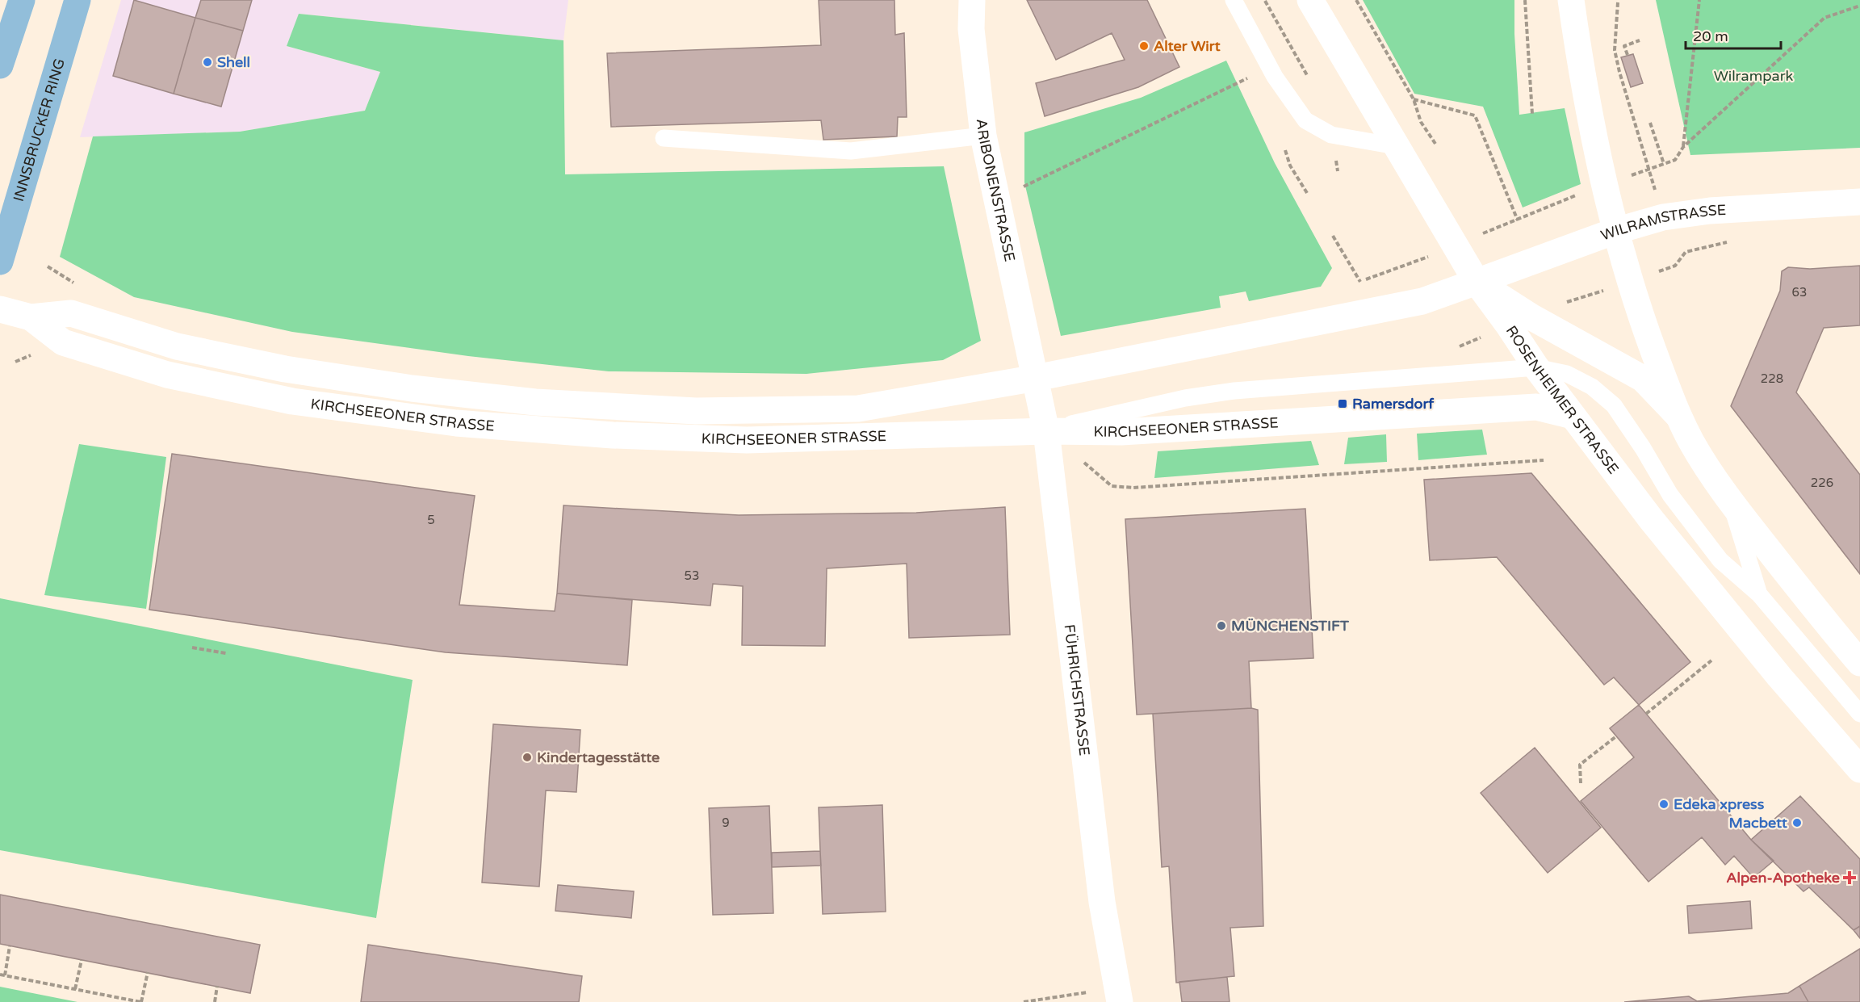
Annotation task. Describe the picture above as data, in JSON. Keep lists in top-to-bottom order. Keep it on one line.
{"streets":{"main road":["INNSBRUCKER RING"],"street":["ARIBONENSTRASSE","WILRAMSTRASSE","ROSENHEIMER STRASSE","KIRCHSEEONER STRASSE","FÜHRICHSTRASSE"]},"crossings":[["ARIBONENSTRASSE","KIRCHSEEONER STRASSE"],["ARIBONENSTRASSE","FÜHRICHSTRASSE"],["WILRAMSTRASSE","ROSENHEIMER STRASSE"],["WILRAMSTRASSE","KIRCHSEEONER STRASSE"],["ROSENHEIMER STRASSE","KIRCHSEEONER STRASSE"],["KIRCHSEEONER STRASSE","FÜHRICHSTRASSE"]],"parks":["Wilrampark"],"places":{"other":["Alter Wirt","Shell","MÜNCHENSTIFT","Kindertagesstätte","Edeka xpress","Macbett"],"transit":["Ramersdorf"],"health":["Alpen-Apotheke"]},"house_numbers":["63","228","226","5","53","9"],"scale_bar":"20 m"}
